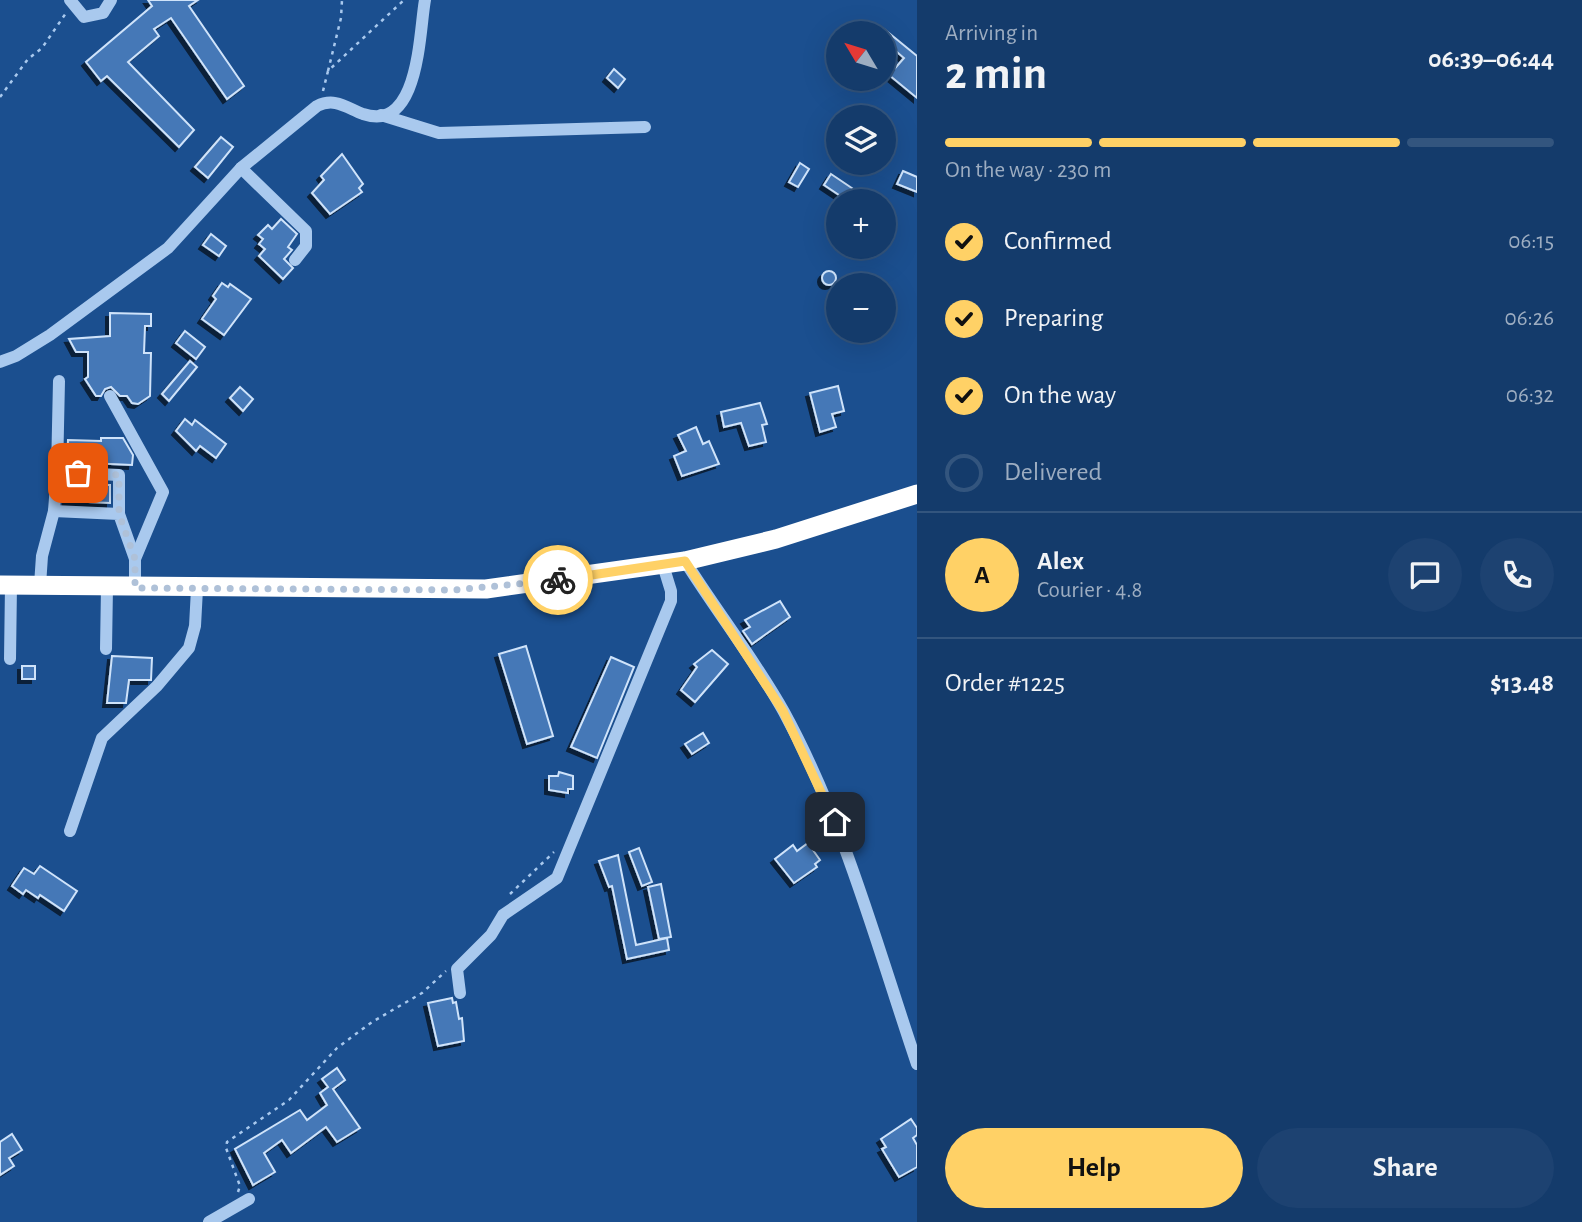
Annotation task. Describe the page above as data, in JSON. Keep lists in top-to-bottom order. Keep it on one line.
{"north":"top left","page":{"heading":["2 min","Arriving in","06:39–06:44"],"panel":["Alex","Courier · 4.8","Order #1225","$13.48"],"map_buttons":["+","−"],"bar":"On the way · 230 m","list":[["Confirmed","06:15"],["Preparing","06:26"],["On the way","06:32"],"Delivered"],"round":"A","buttons":["Help","Share"]}}
